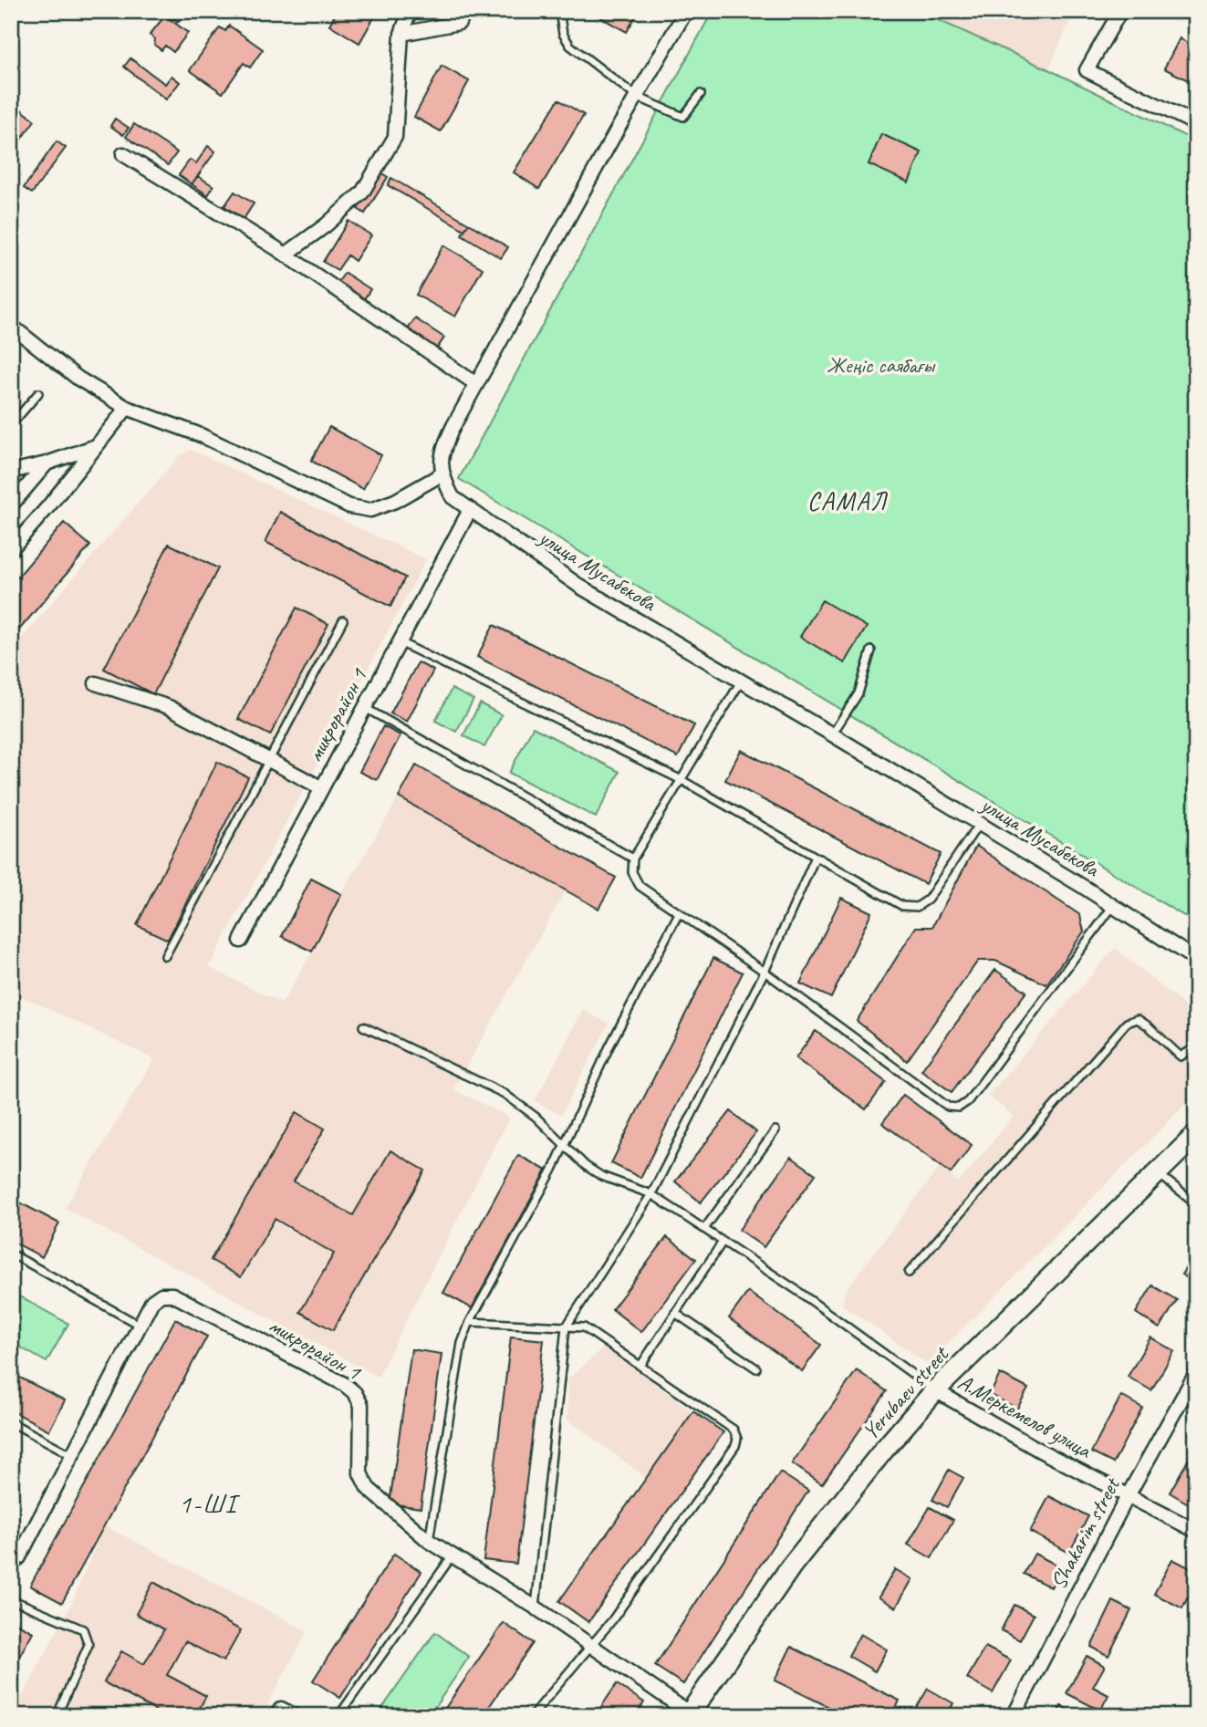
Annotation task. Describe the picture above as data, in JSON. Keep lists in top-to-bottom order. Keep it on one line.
{"streets":{"main road":["Yerubaev street"],"street":["улица Мусабекова","микрорайон 1","А.Меркемелов улица","Shakarim street"]},"crossings":[["улица Мусабекова","микрорайон 1"],["микрорайон 1","Yerubaev street"],["Yerubaev street","А.Меркемелов улица"],["А.Меркемелов улица","Shakarim street"]],"districts":["САМАЛ","1-ШІ"],"parks":["Жеңіс саябағы"]}
